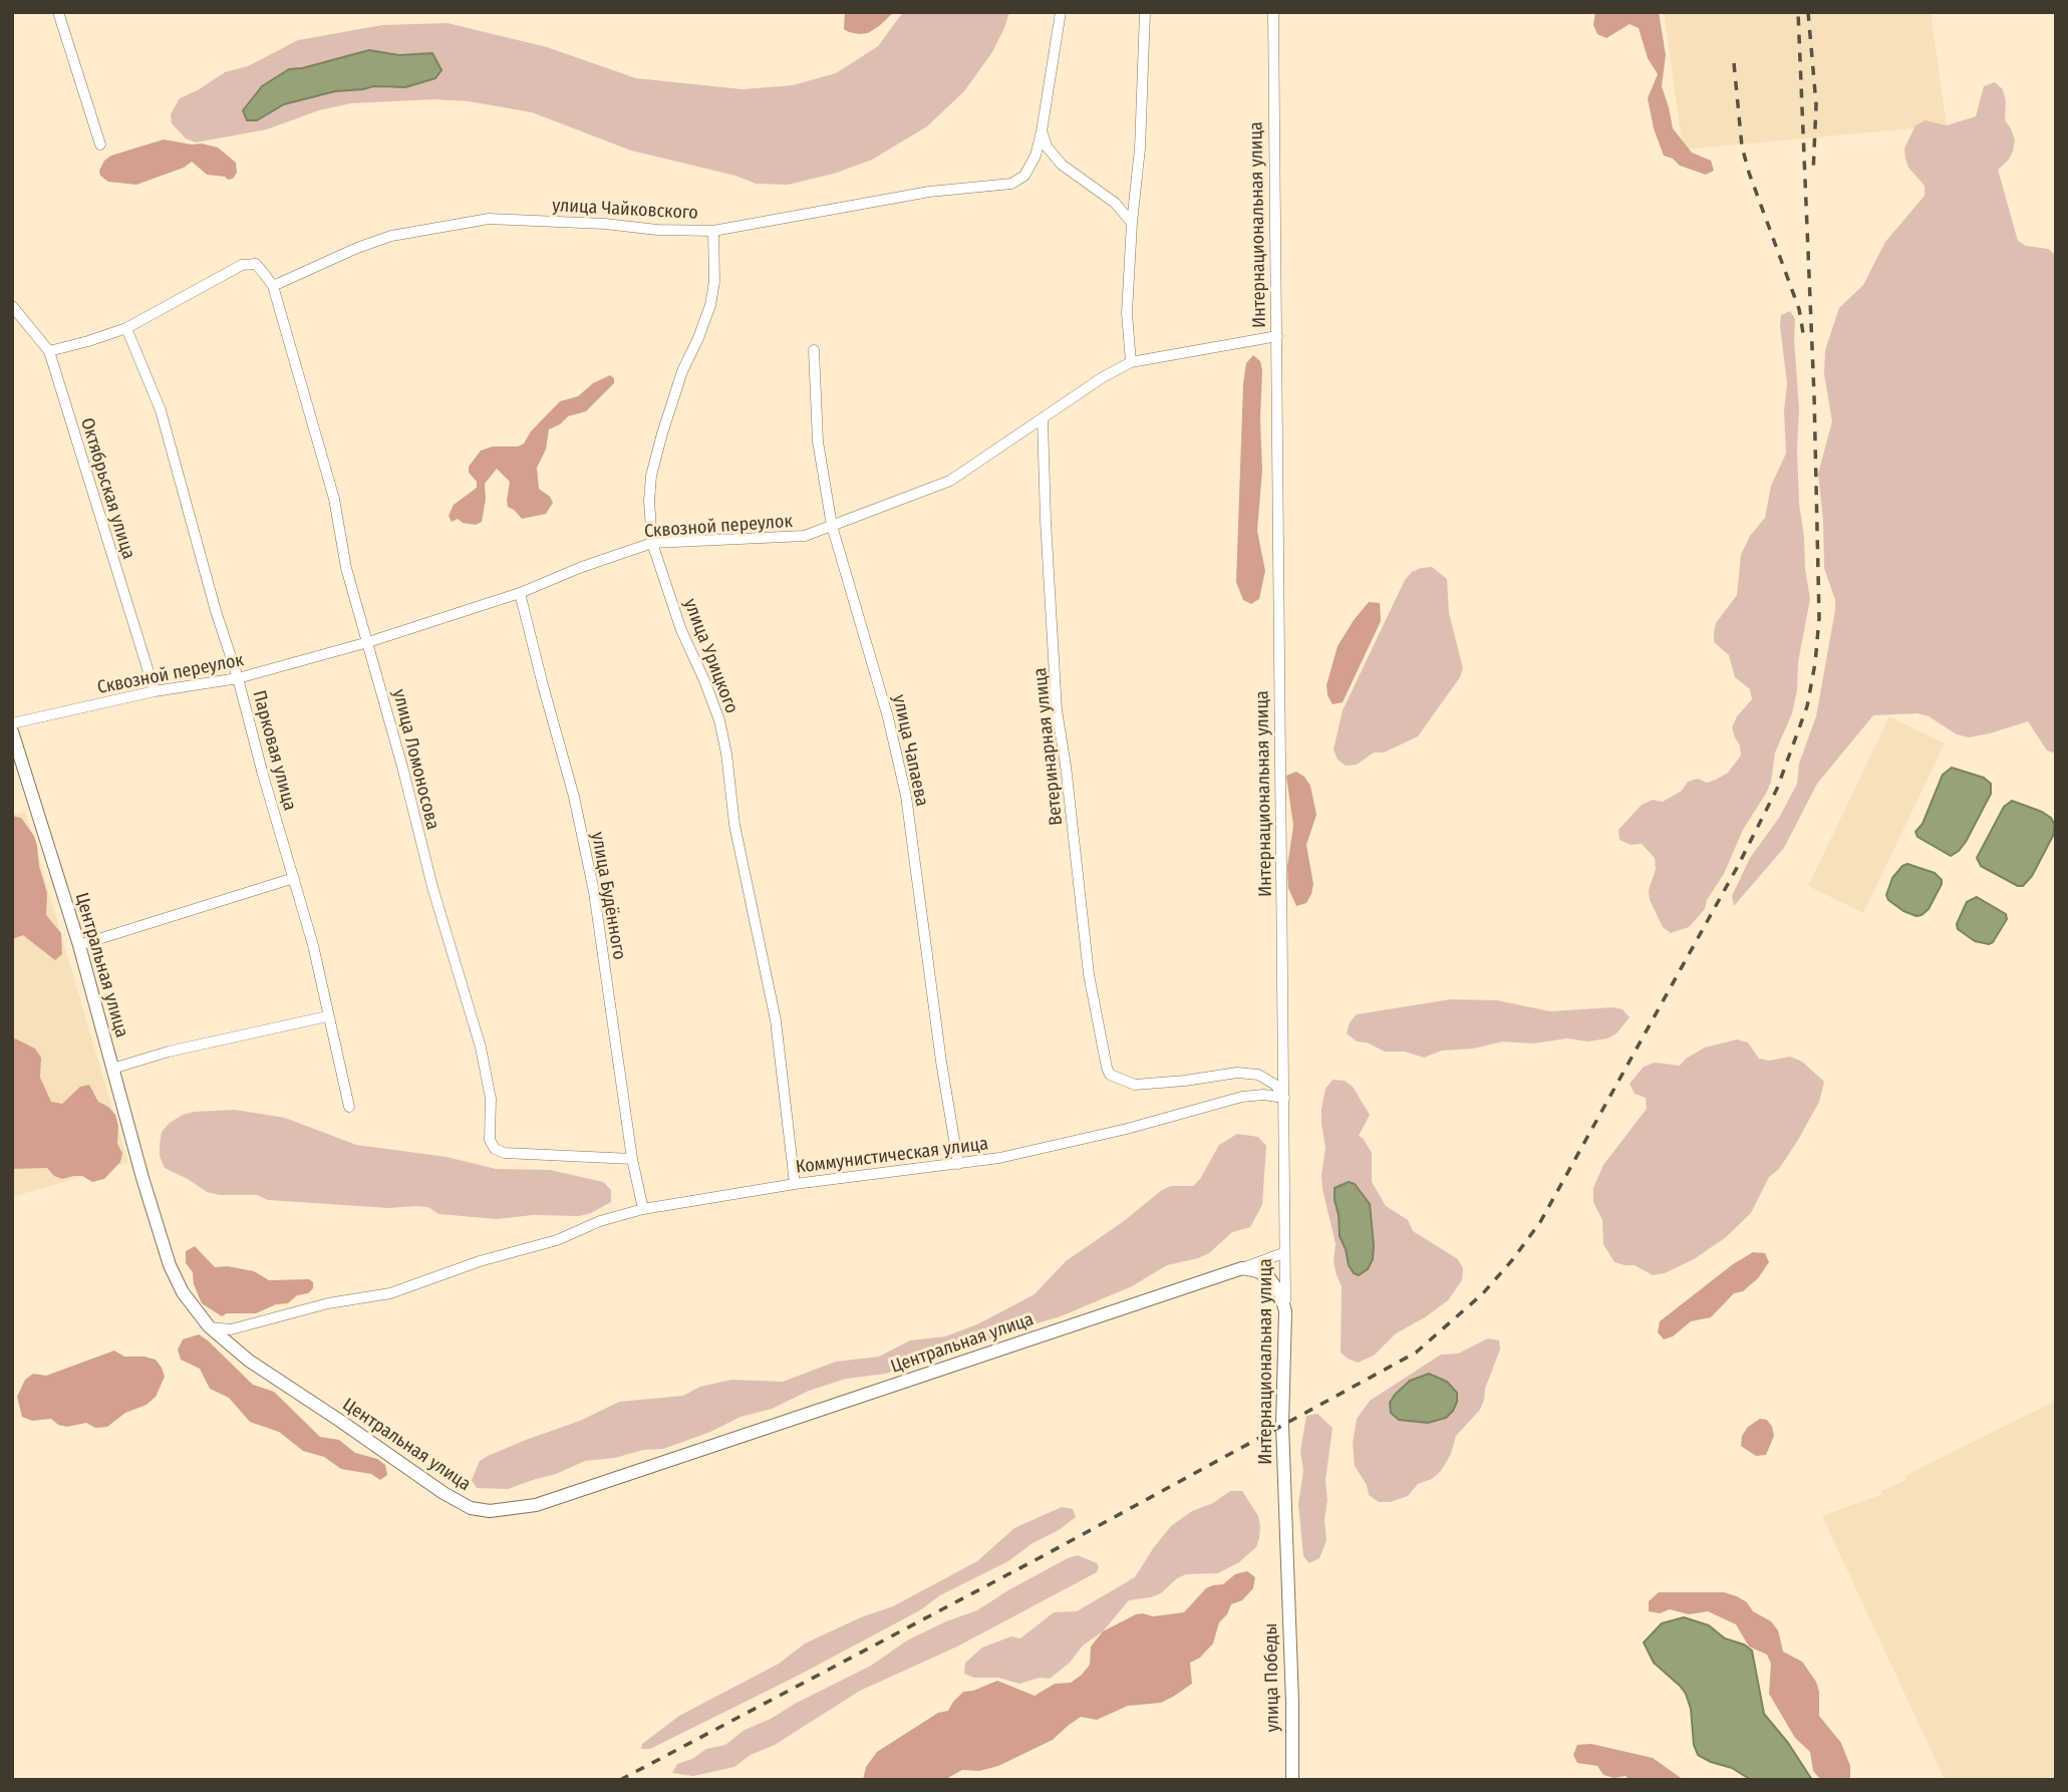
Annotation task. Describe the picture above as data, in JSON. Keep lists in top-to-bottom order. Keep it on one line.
{"streets":{"street":["улица Чайковского","Интернациональная улица","Октябрьская улица","Сквозной переулок","улица Урицкого","Ветеринарная улица","Парковая улица","улица Чапаева","улица Ломоносова","улица Будённого","Центральная улица","Коммунистическая улица","улица Победы"]},"crossings":[["улица Чайковского","улица Урицкого"],["улица Чайковского","улица Ломоносова"],["Интернациональная улица","Сквозной переулок"],["Интернациональная улица","Ветеринарная улица"],["Интернациональная улица","Центральная улица"],["Интернациональная улица","Коммунистическая улица"],["Интернациональная улица","улица Победы"],["Октябрьская улица","Сквозной переулок"],["Сквозной переулок","улица Урицкого"],["Сквозной переулок","Ветеринарная улица"],["Сквозной переулок","Парковая улица"],["Сквозной переулок","улица Чапаева"],["Сквозной переулок","улица Ломоносова"],["Сквозной переулок","улица Будённого"],["улица Урицкого","Коммунистическая улица"],["Ветеринарная улица","Коммунистическая улица"],["улица Чапаева","Коммунистическая улица"],["улица Ломоносова","улица Будённого"],["улица Будённого","Коммунистическая улица"],["Центральная улица","Коммунистическая улица"]]}
